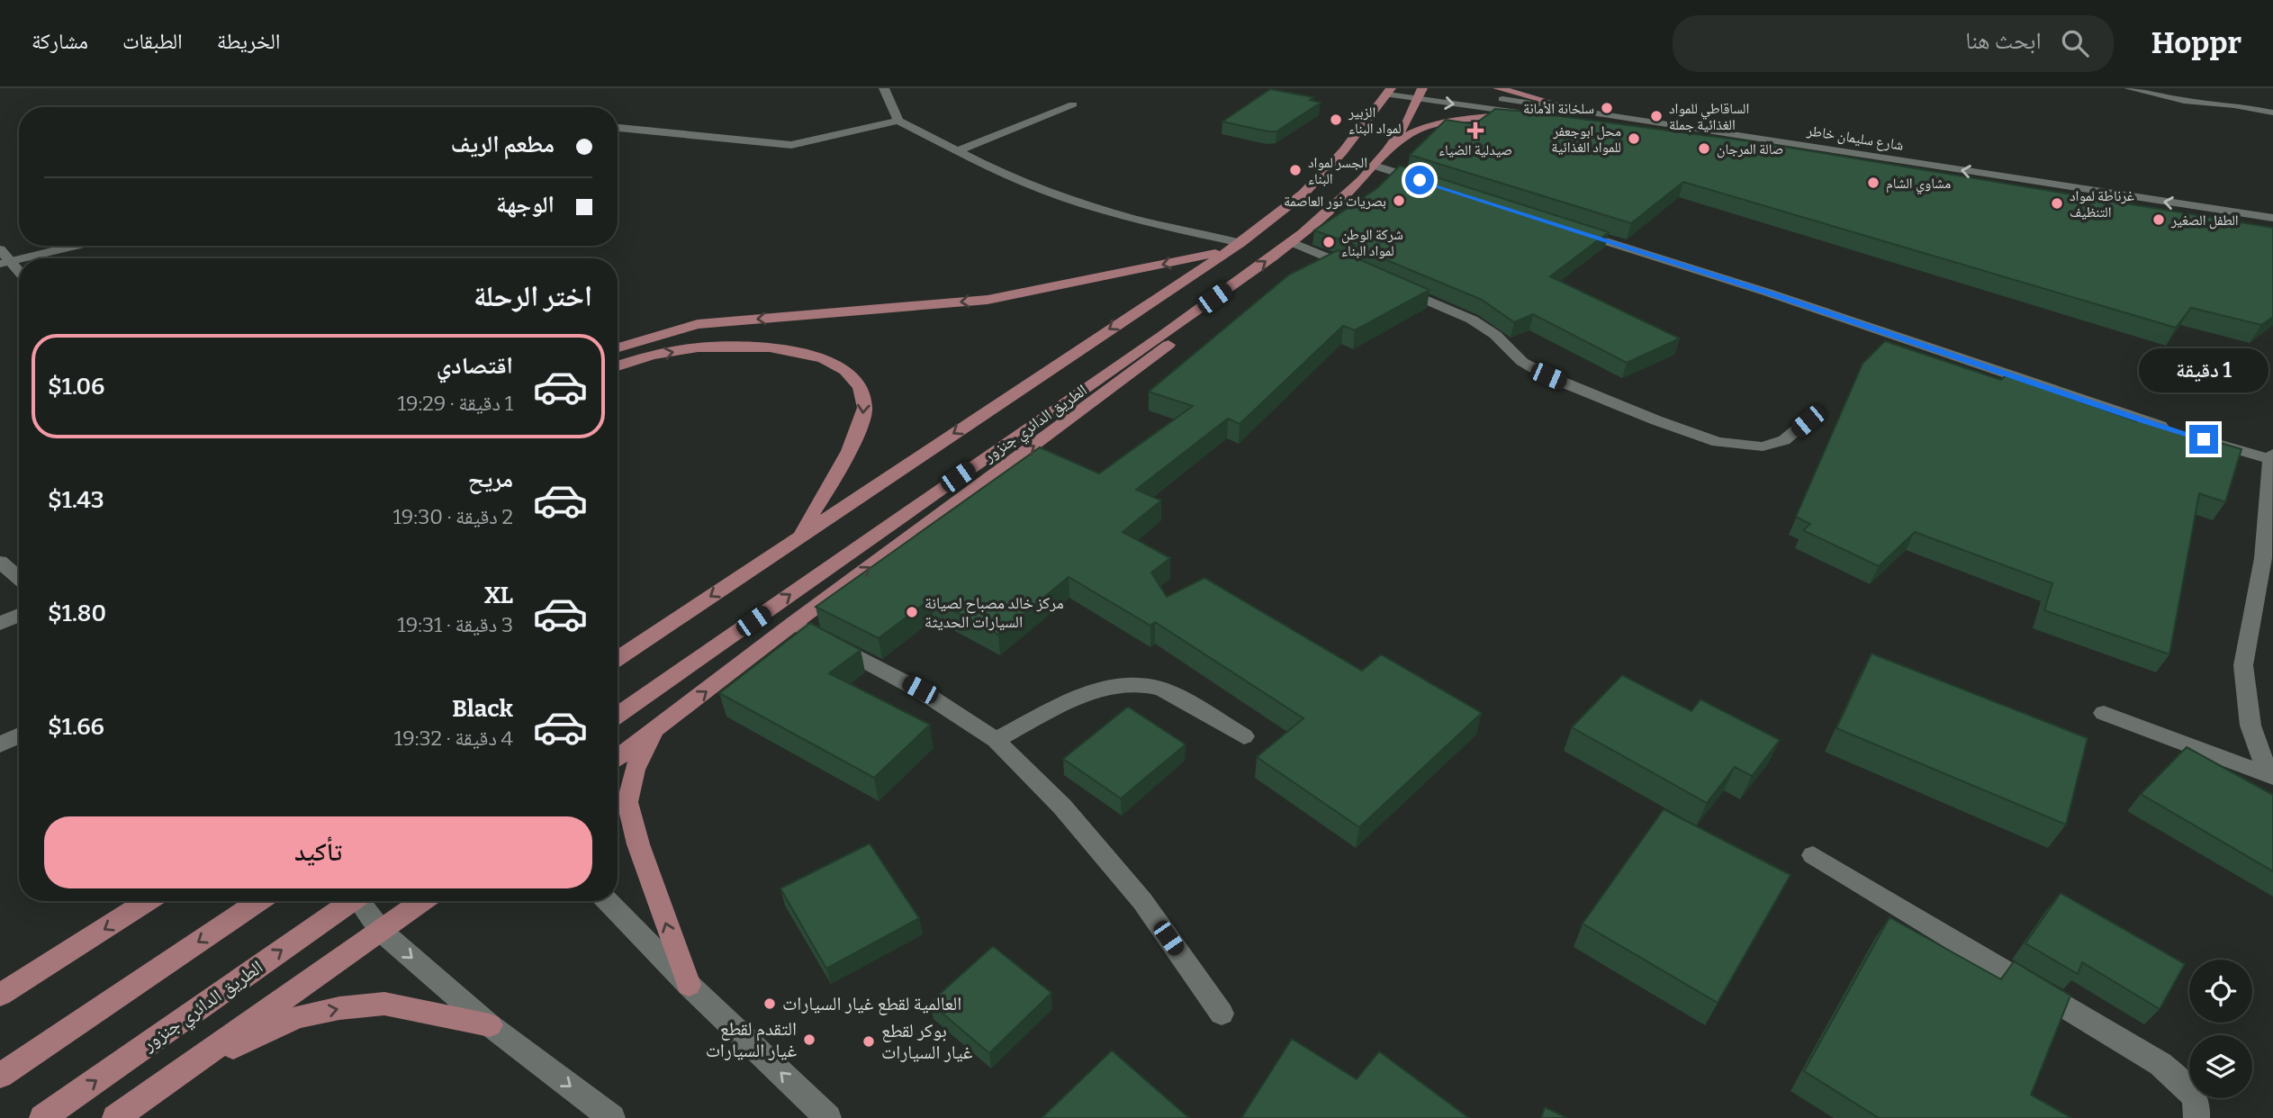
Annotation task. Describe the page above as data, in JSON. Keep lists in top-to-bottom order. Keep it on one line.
{"streets":{"main road":["الطريق الدائري جنزور"],"street":["شارع سليمان خاطر"]},"crossings":[["شارع سليمان خاطر","الطريق الدائري جنزور"]],"places":{"other":["سلخانة الأمانة","الساقاطي للمواد الغذائية جملة","الزبير لمواد البناء","محل ابوجعفر للمواد الغذائية","صالة المرجان","الجسر لمواد البناء","مشاوي الشام","بصريات نور العاصمة","غرناطة لمواد التنظيف","الطفل الصغير","شركة الوطن لمواد البناء","مركز خالد مصباح لصيانة السيارات الحديثة","العالمية لقطع غيار السيارات","التقدم لقطع غيار السيارات","بوكر لقطع غيار السيارات"],"health":["صيدلية الضياء"]},"page":{"header":"Hoppr","search":"ابحث هنا","nav":["الخريطة","الطبقات","مشاركة"],"banner":["مطعم الريف","الوجهة"],"heading":"اختر الرحلة","list":[{"name":"اقتصادي","note":"1 دقيقة · 19:29","value":"$1.06"},{"name":"مريح","note":"2 دقيقة · 19:30","value":"$1.43"},{"name":"XL","note":"3 دقيقة · 19:31","value":"$1.80"},{"name":"Black","note":"4 دقيقة · 19:32","value":"$1.66"}],"bubble":"1 دقيقة","buttons":"تأكيد"}}
